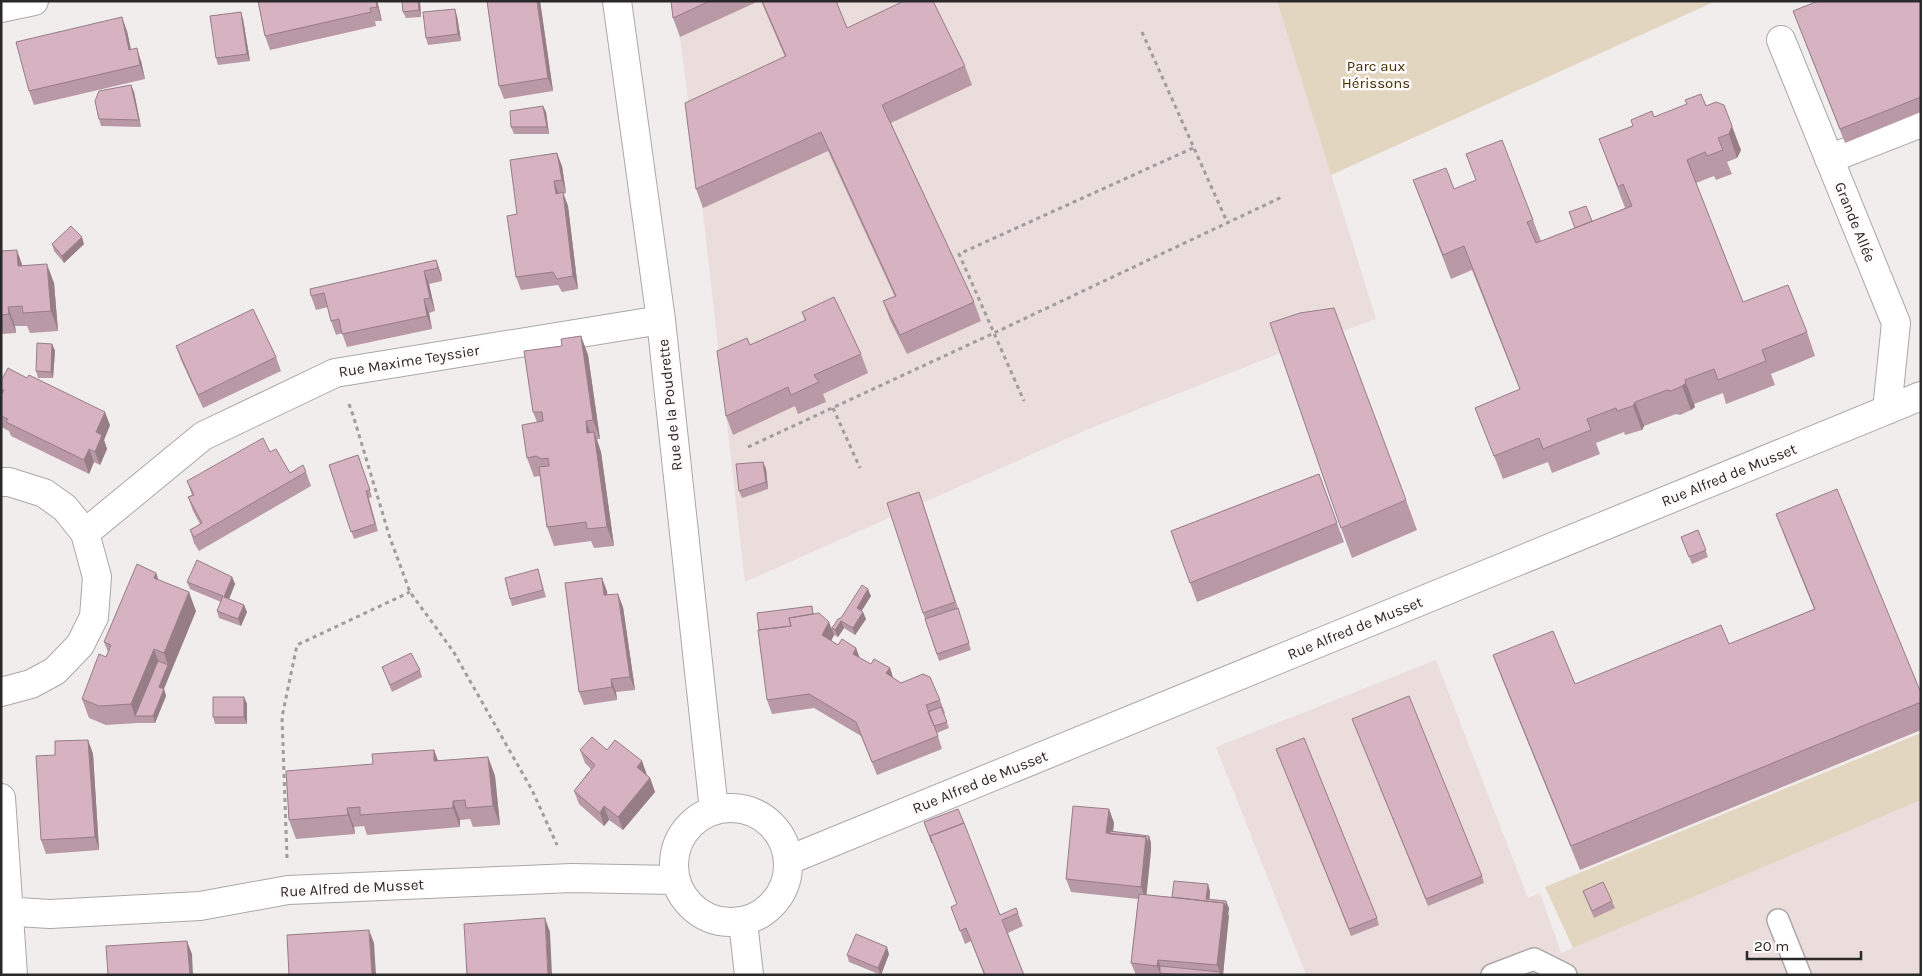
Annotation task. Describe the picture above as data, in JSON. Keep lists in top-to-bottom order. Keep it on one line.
{"streets":{"street":["Grande Allée","Rue Maxime Teyssier","Rue de la Poudrette","Rue Alfred de Musset"]},"crossings":[["Grande Allée","Rue Alfred de Musset"],["Rue Maxime Teyssier","Rue de la Poudrette"],["Rue de la Poudrette","Rue Alfred de Musset"]],"parks":["Parc aux Hérissons"],"scale_bar":"20 m"}
